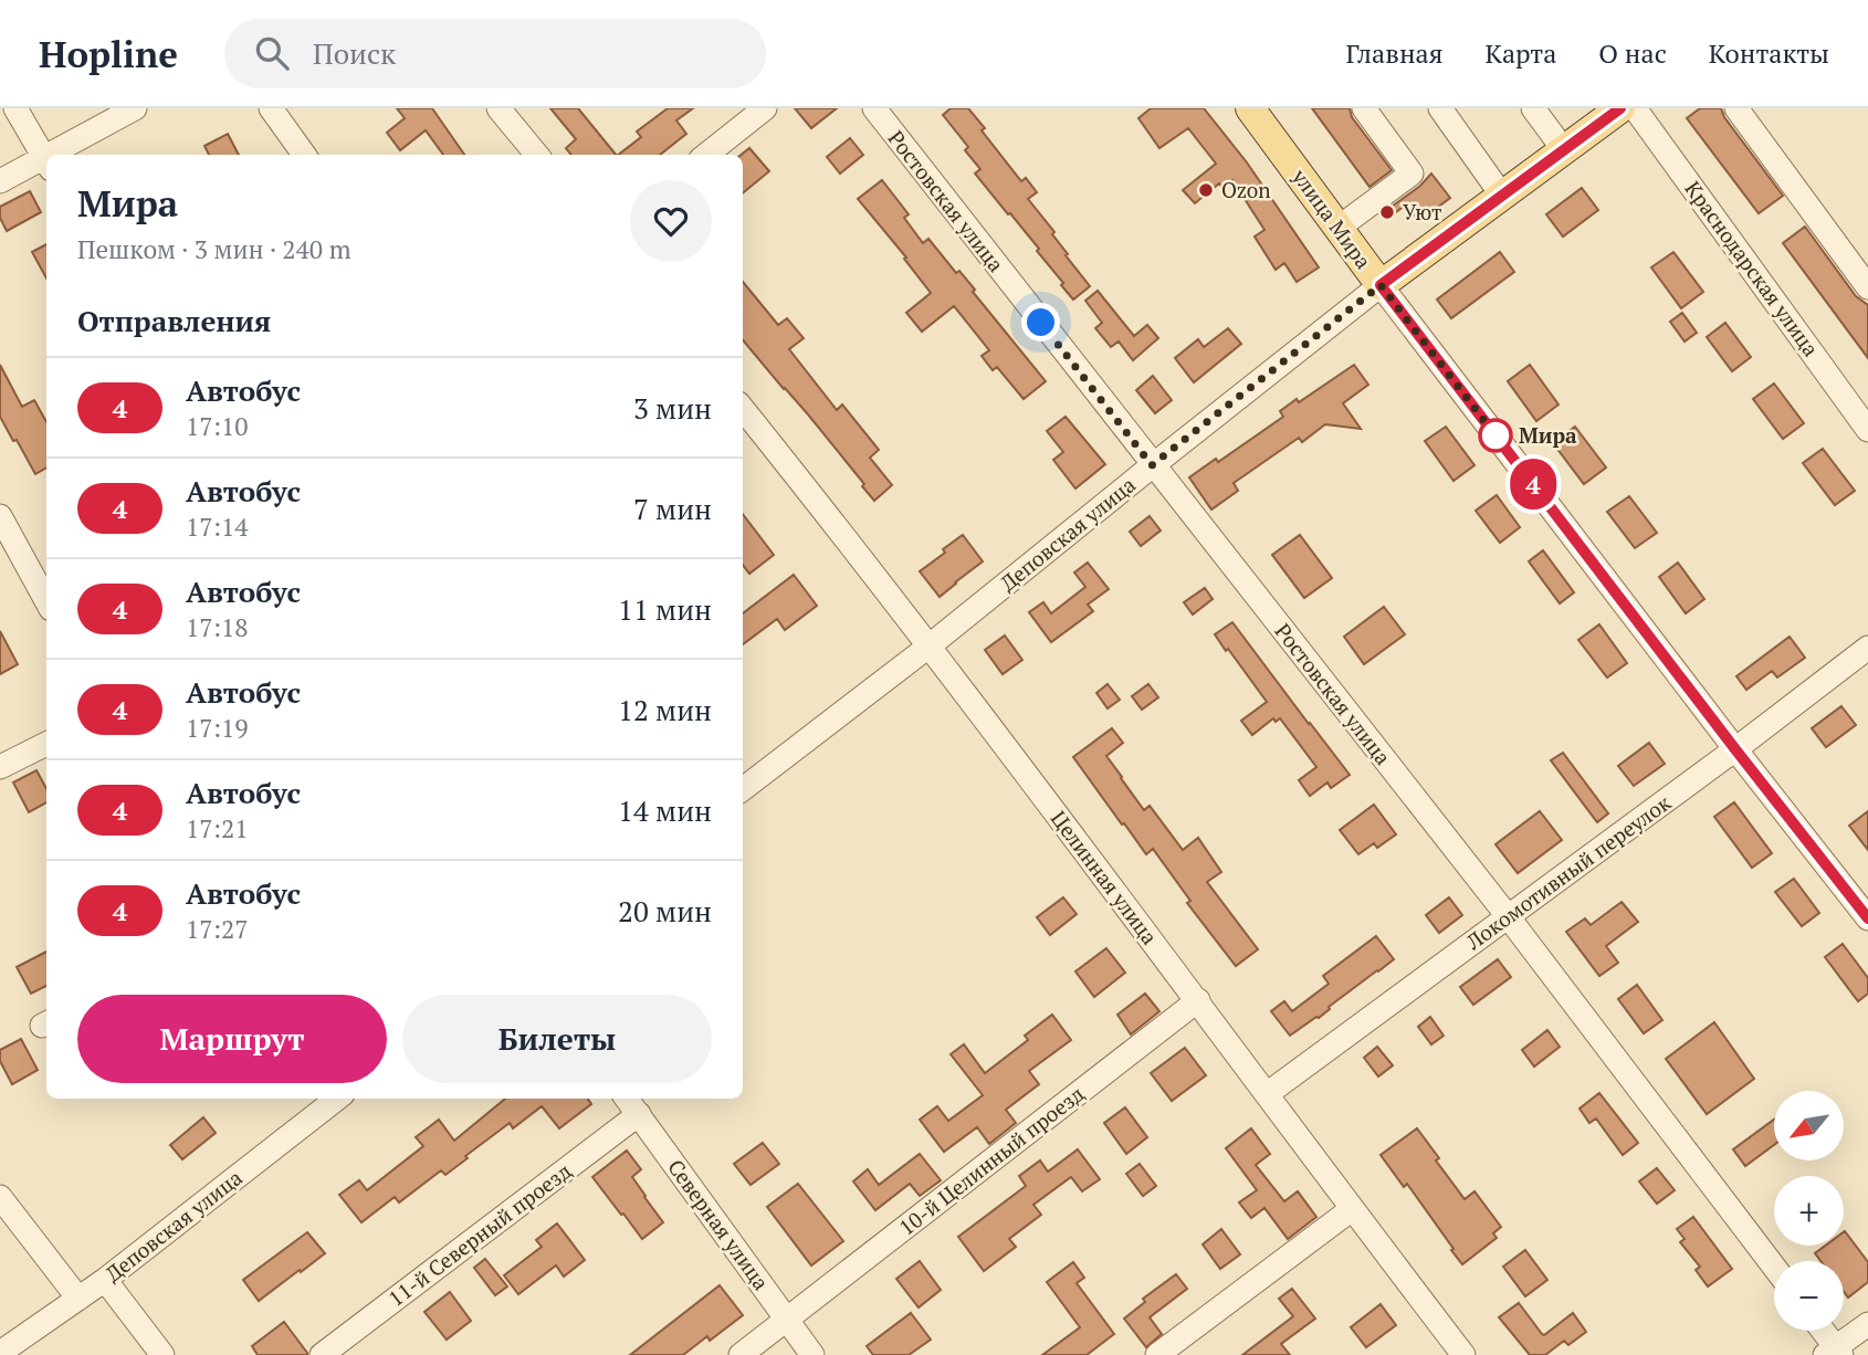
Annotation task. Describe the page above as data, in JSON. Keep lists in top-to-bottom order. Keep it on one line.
{"streets":{"main road":["улица Мира","Деповская улица"],"street":["Ростовская улица","Краснодарская улица","Локомотивный переулок","Целинная улица","10-й Целинный проезд","Северная улица","11-й Северный проезд"]},"crossings":[["Ростовская улица","Деповская улица"],["Ростовская улица","Локомотивный переулок"],["улица Мира","Деповская улица"],["улица Мира","Локомотивный переулок"],["Деповская улица","Целинная улица"],["Локомотивный переулок","Целинная улица"],["Целинная улица","10-й Целинный проезд"],["10-й Целинный проезд","Северная улица"],["Северная улица","11-й Северный проезд"]],"places":["Ozon","Уют","Мира"],"lines":["bus line 4"],"north":"bottom left","page":{"header":"Hopline","search":"Поиск","nav":["Главная","Карта","О нас","Контакты"],"on_map":"4","heading":[["Мира","Пешком · 3 мин · 240 m"],"Отправления"],"list":[{"mark":"4","name":"Автобус","note":"17:10","value":"3 мин"},{"mark":"4","name":"Автобус","note":"17:14","value":"7 мин"},{"mark":"4","name":"Автобус","note":"17:18","value":"11 мин"},{"mark":"4","name":"Автобус","note":"17:19","value":"12 мин"},{"mark":"4","name":"Автобус","note":"17:21","value":"14 мин"},{"mark":"4","name":"Автобус","note":"17:27","value":"20 мин"}],"buttons":["Маршрут","Билеты"],"map_buttons":["+","−"]}}
